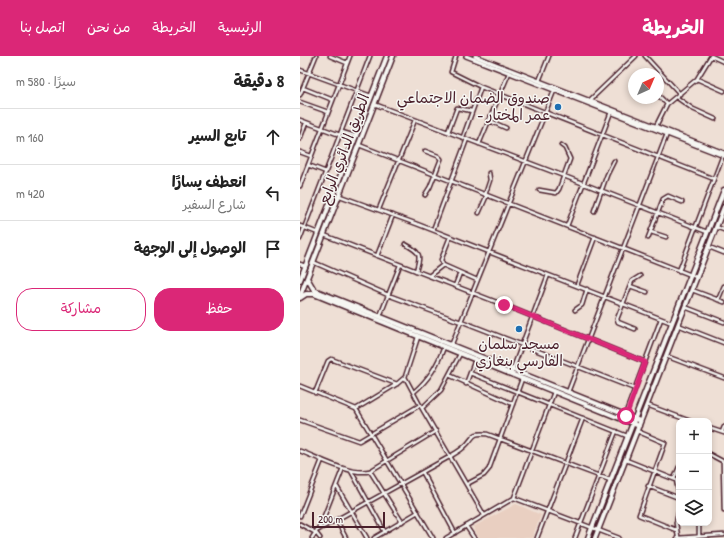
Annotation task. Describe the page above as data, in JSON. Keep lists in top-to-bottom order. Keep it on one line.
{"streets":{"main road":["الطريق الدائري الرابع"]},"places":["صندوق الضمان الاجتماعي - عمر المختار","مسجد سلمان الفارسي بنغازي"],"scale_bar":"200 m","north":"top right","page":{"header":"الخريطة","nav":["الرئيسية","الخريطة","من نحن","اتصل بنا"],"heading":["8 دقيقة","سيرًا · 580 m"],"list":[["تابع السير","160 m"],["انعطف يسارًا","شارع السفير","420 m"],"الوصول إلى الوجهة"],"buttons":["حفظ","مشاركة"],"map_buttons":["+","−"],"scale":"200 m"}}
